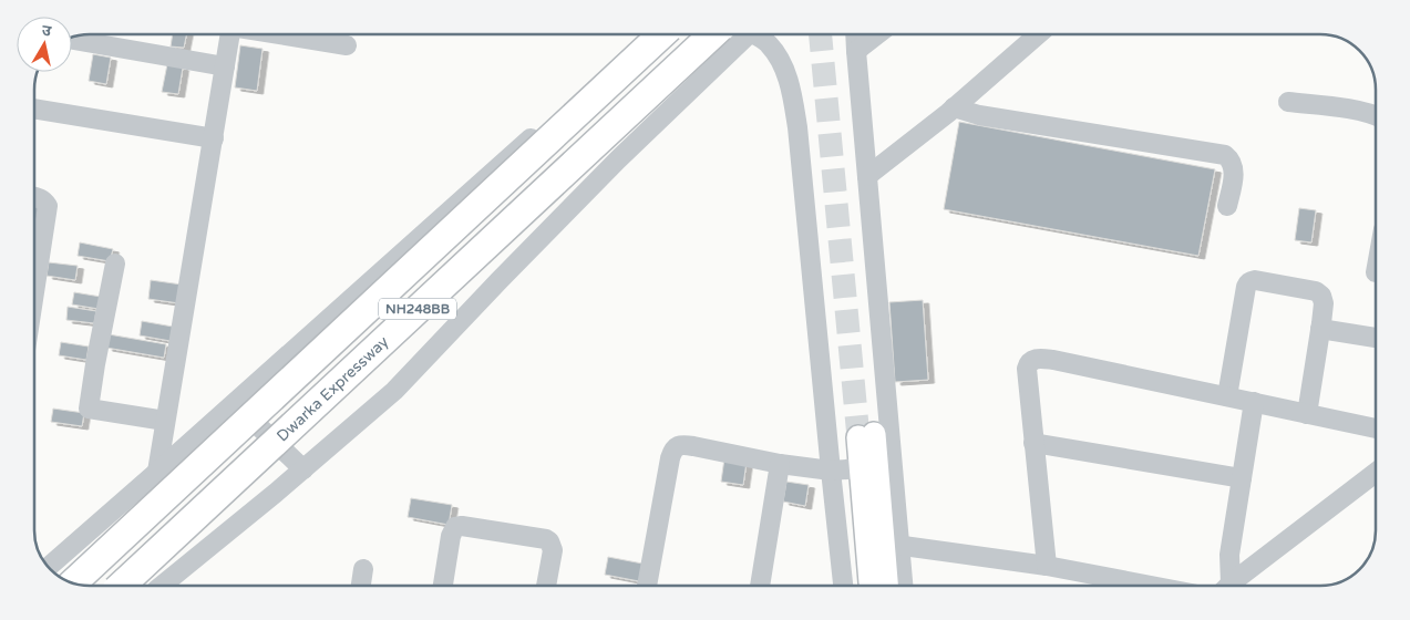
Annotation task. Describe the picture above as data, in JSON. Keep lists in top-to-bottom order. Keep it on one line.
{"streets":{"highway":["NH248BB","Dwarka Expressway"]},"north":"top"}
